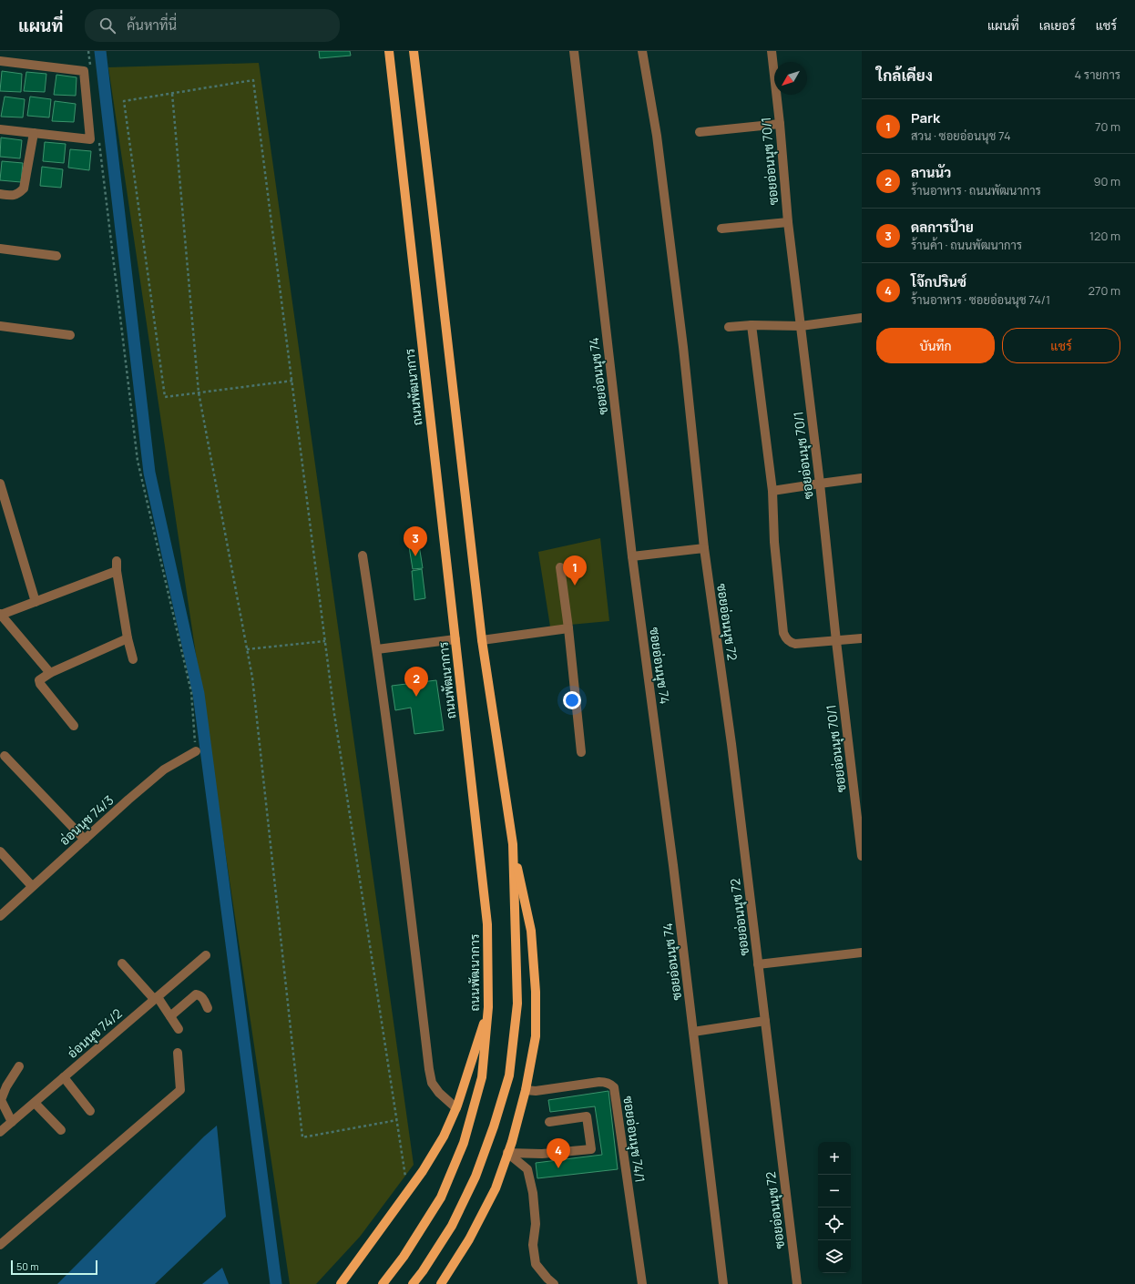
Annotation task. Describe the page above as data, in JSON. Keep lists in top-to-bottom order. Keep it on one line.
{"streets":{"main road":["ถนนพัฒนาการ"],"street":["ซอยอ่อนนุช 70/1","ซอยอ่อนนุช 74","ซอยอ่อนนุช 72","อ่อนนุช 74/3","อ่อนนุช 74/2","ซอยอ่อนนุช 74/1"]},"scale_bar":"50 m","north":"bottom left","page":{"header":"แผนที่","search":"ค้นหาที่นี่","nav":["แผนที่","เลเยอร์","แชร์"],"heading":["ใกล้เคียง","4 รายการ"],"list":[{"mark":"1","name":"Park","note":"สวน · ซอยอ่อนนุช 74","value":"70 m"},{"mark":"2","name":"ลานนัว","note":"ร้านอาหาร · ถนนพัฒนาการ","value":"90 m"},{"mark":"3","name":"ดลการป้าย","note":"ร้านค้า · ถนนพัฒนาการ","value":"120 m"},{"mark":"4","name":"โจ๊กปรินซ์","note":"ร้านอาหาร · ซอยอ่อนนุช 74/1","value":"270 m"}],"buttons":["บันทึก","แชร์"],"pins":["3","1","2","4"],"map_buttons":["+","−"],"scale":"50 m"}}
